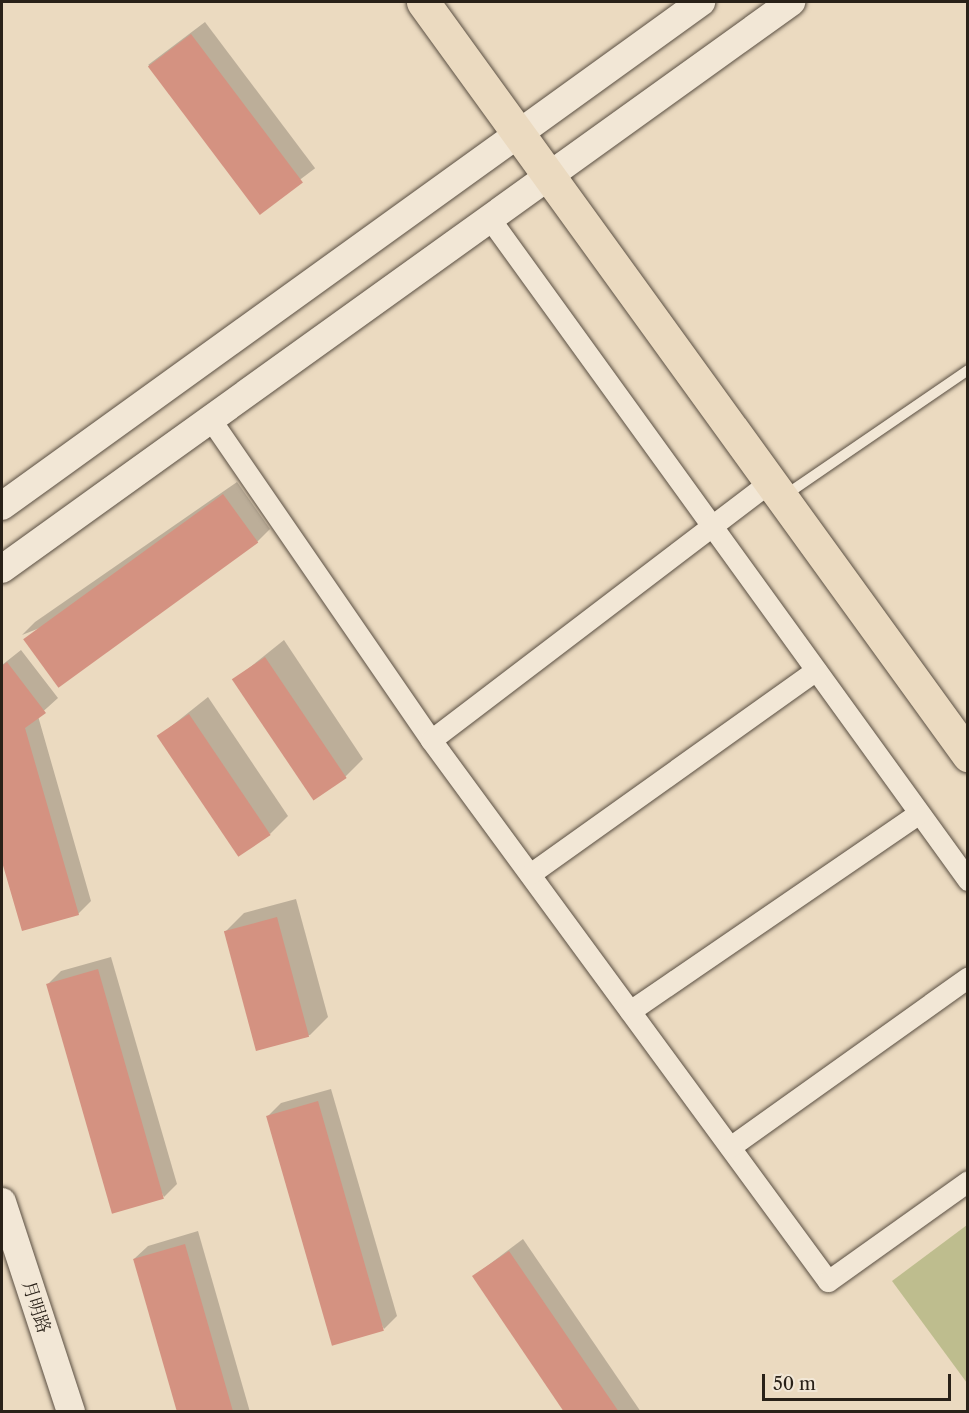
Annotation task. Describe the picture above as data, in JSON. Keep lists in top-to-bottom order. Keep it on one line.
{"streets":{"street":["月明路"]},"scale_bar":"50 m"}
